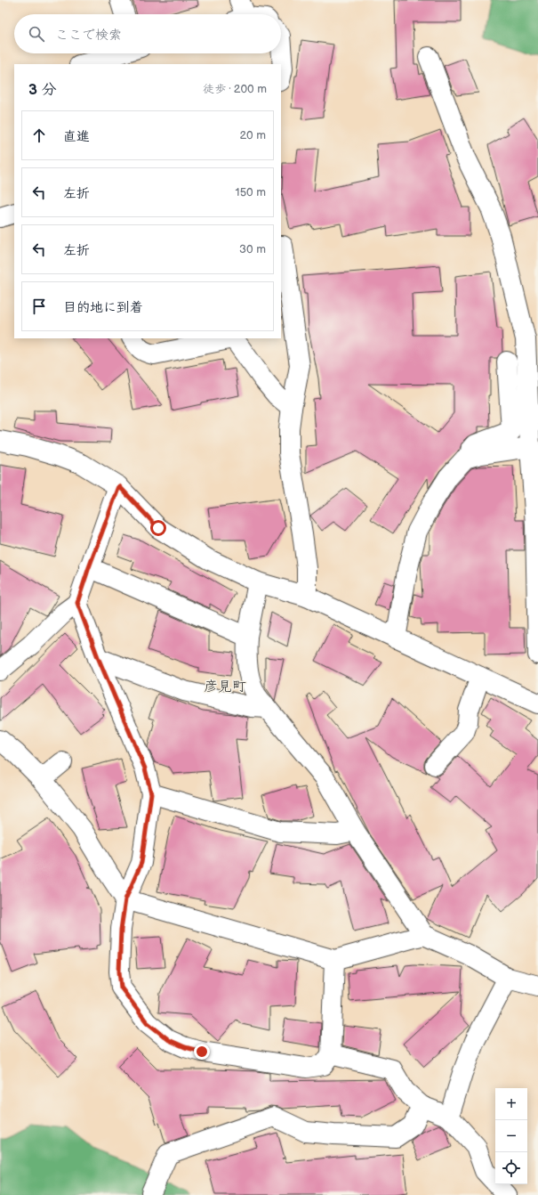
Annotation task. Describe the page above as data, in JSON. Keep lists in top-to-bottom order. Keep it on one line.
{"districts":["彦見町"],"page":{"search":"ここで検索","heading":["3 分","徒歩 · 200 m"],"list":[["直進","20 m"],["左折","150 m"],["左折","30 m"],"目的地に到着"],"map_buttons":["+","−"]}}
